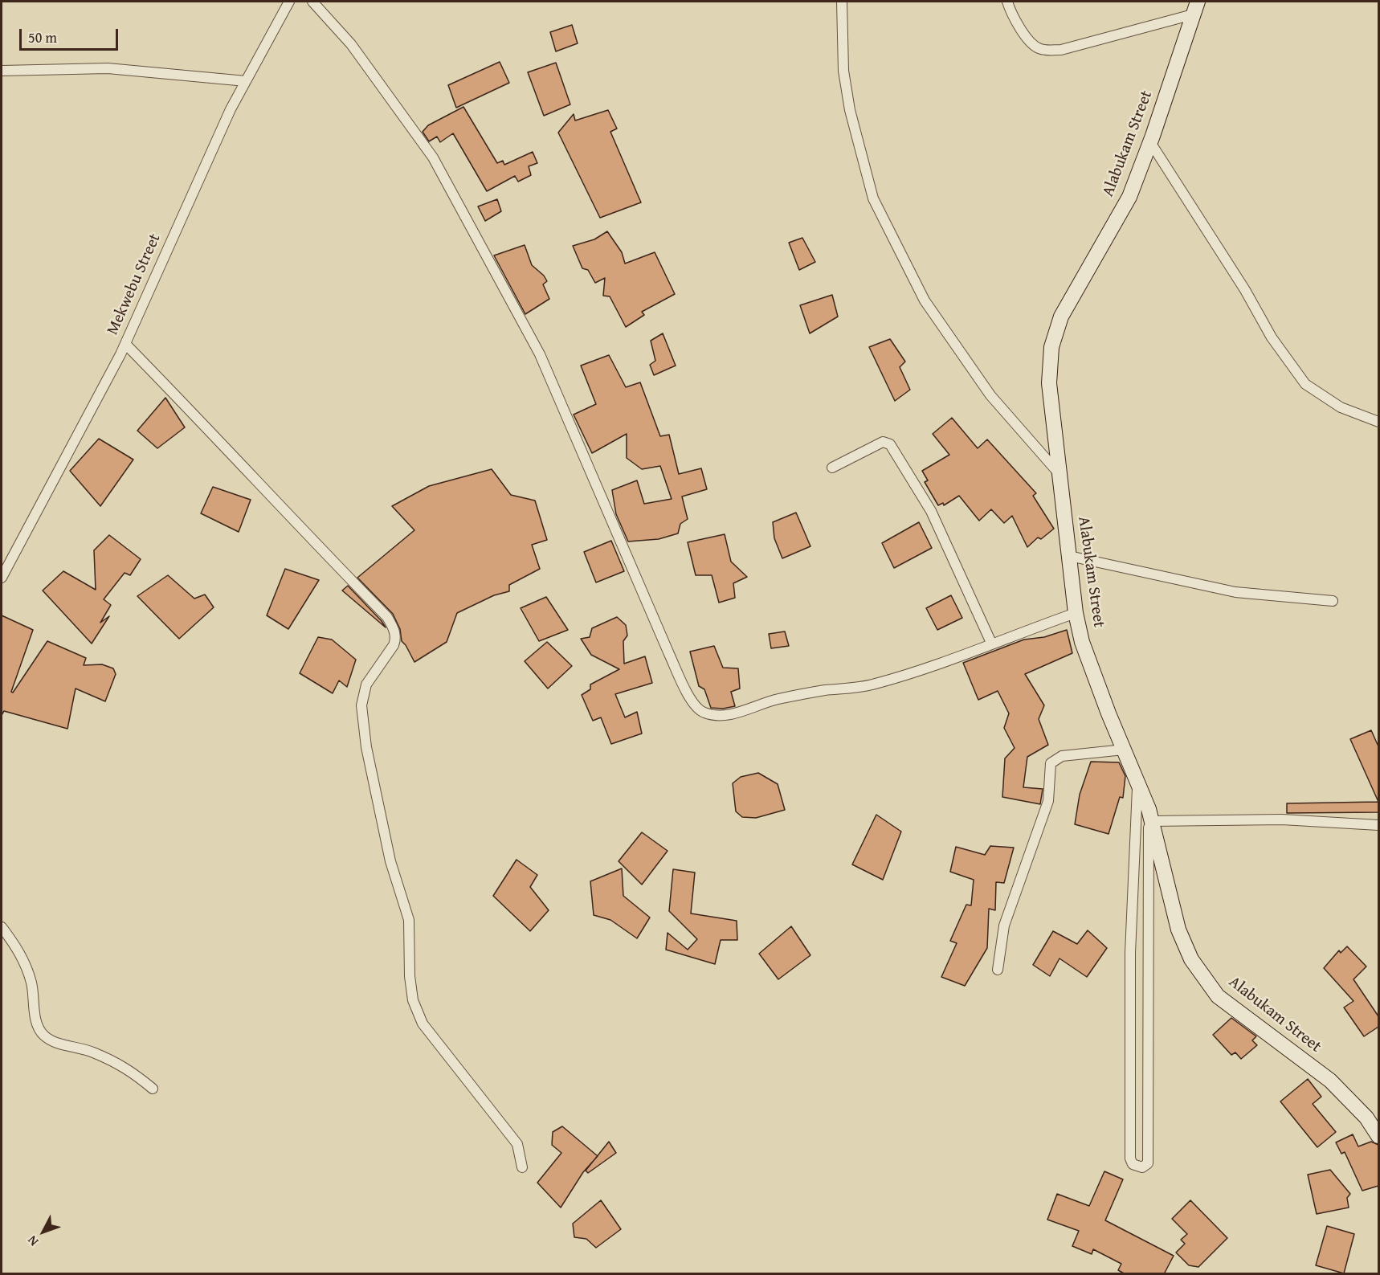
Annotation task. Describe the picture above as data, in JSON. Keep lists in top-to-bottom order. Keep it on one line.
{"streets":{"street":["Alabukam Street","Mekwebu Street"]},"scale_bar":"50 m","north":"bottom left"}
